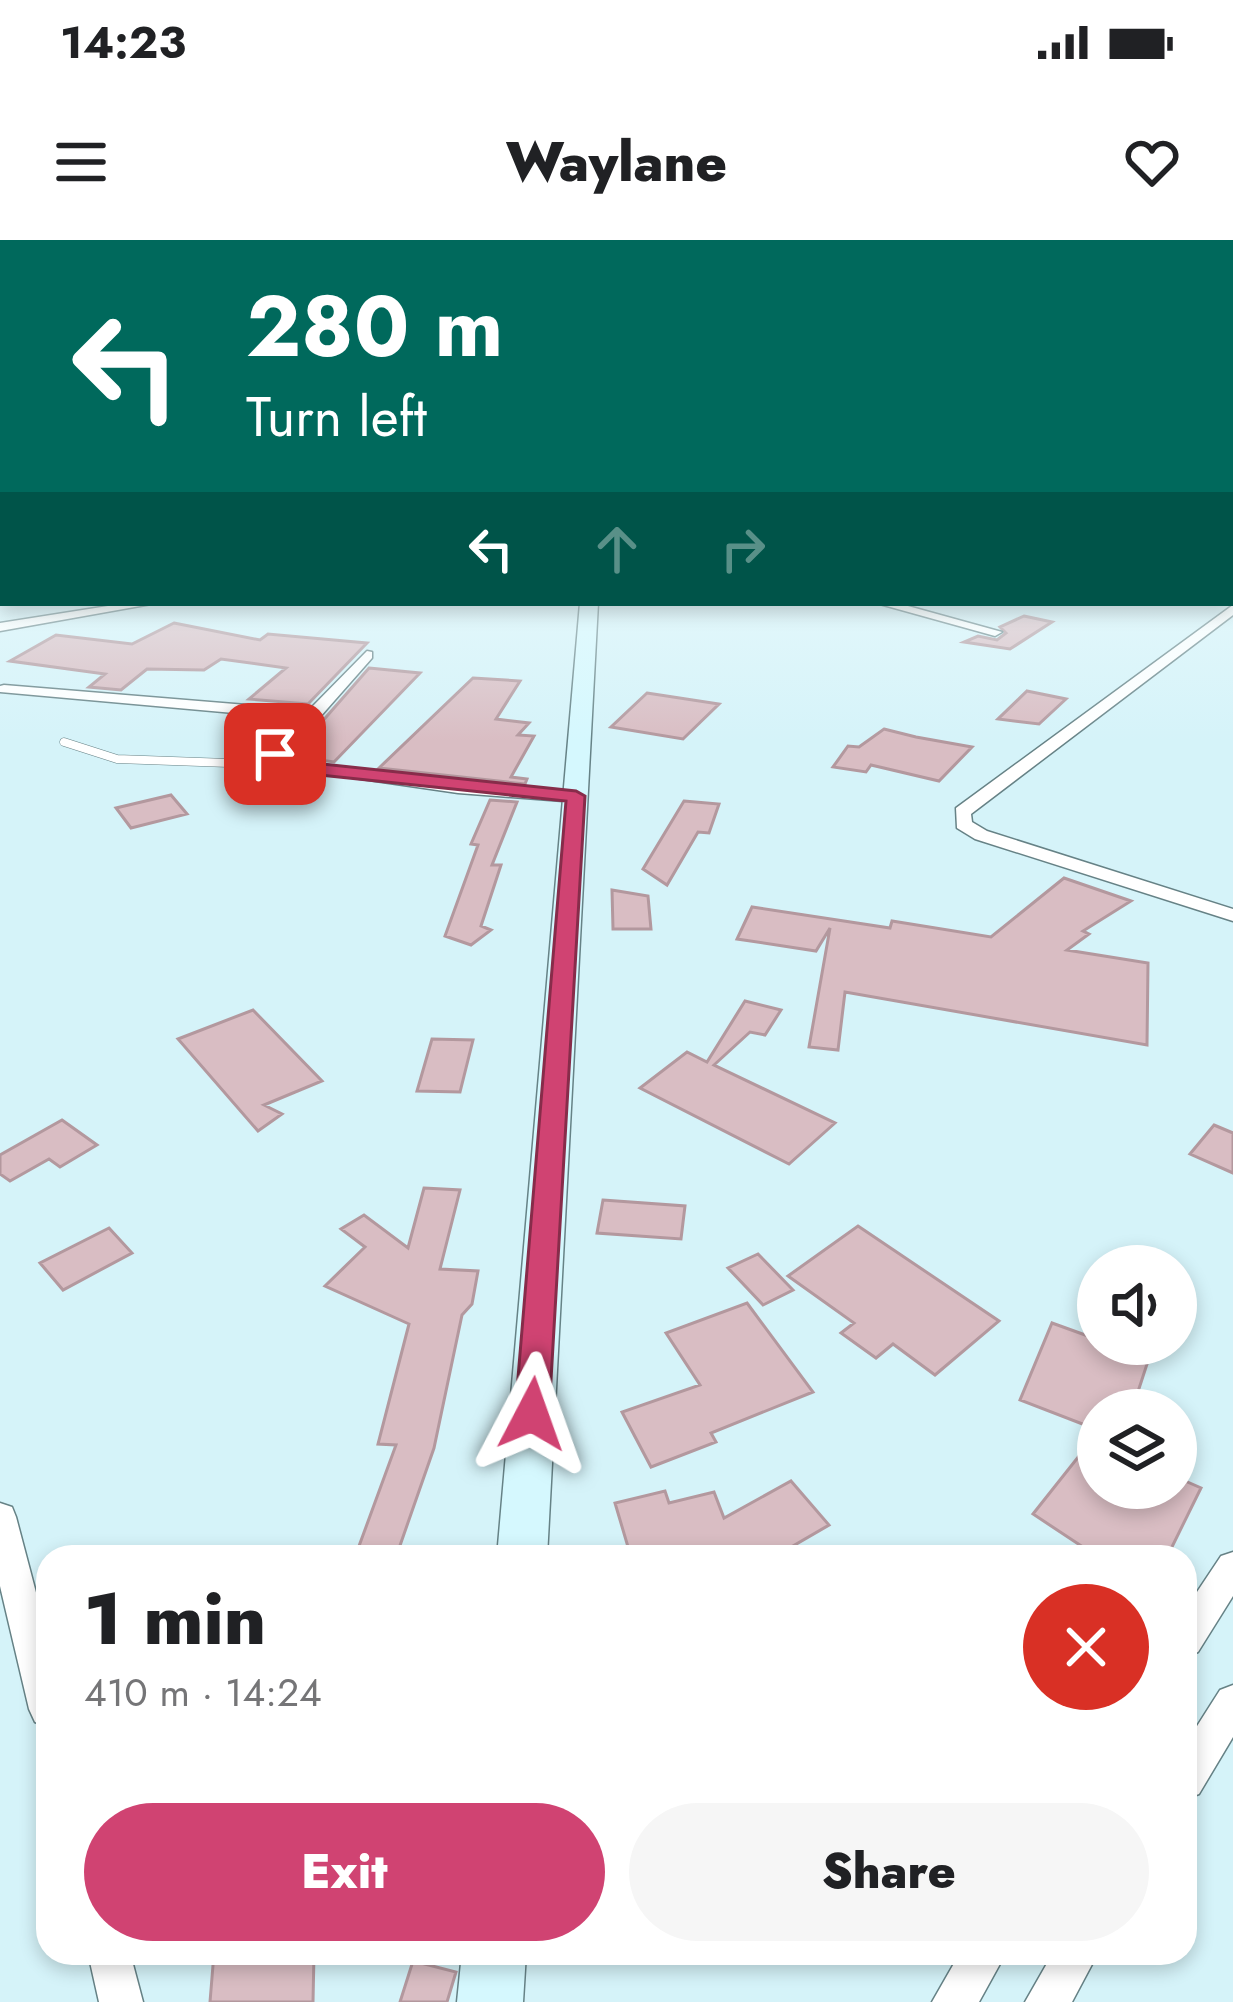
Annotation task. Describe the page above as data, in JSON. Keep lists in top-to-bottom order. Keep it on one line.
{"page":{"status":"14:23","header":"Waylane","turn":["280 m","Turn left"],"heading":["1 min","410 m · 14:24"],"buttons":["Exit","Share"]}}
